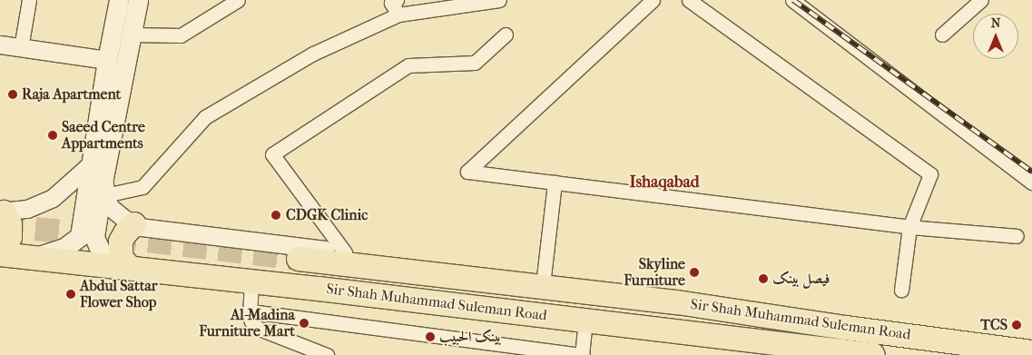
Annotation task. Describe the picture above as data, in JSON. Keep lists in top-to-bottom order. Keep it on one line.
{"streets":{"highway":["Sir Shah Muhammad Suleman Road"]},"districts":["Ishaqabad"],"places":["Raja Apartment","Saeed Centre Appartments","CDGK Clinic","Skyline Furniture","فیصل بینک","Abdul Sattar Flower Shop","Al-Madina Furniture Mart","TCS","بينک الحبيب"],"north":"top"}
